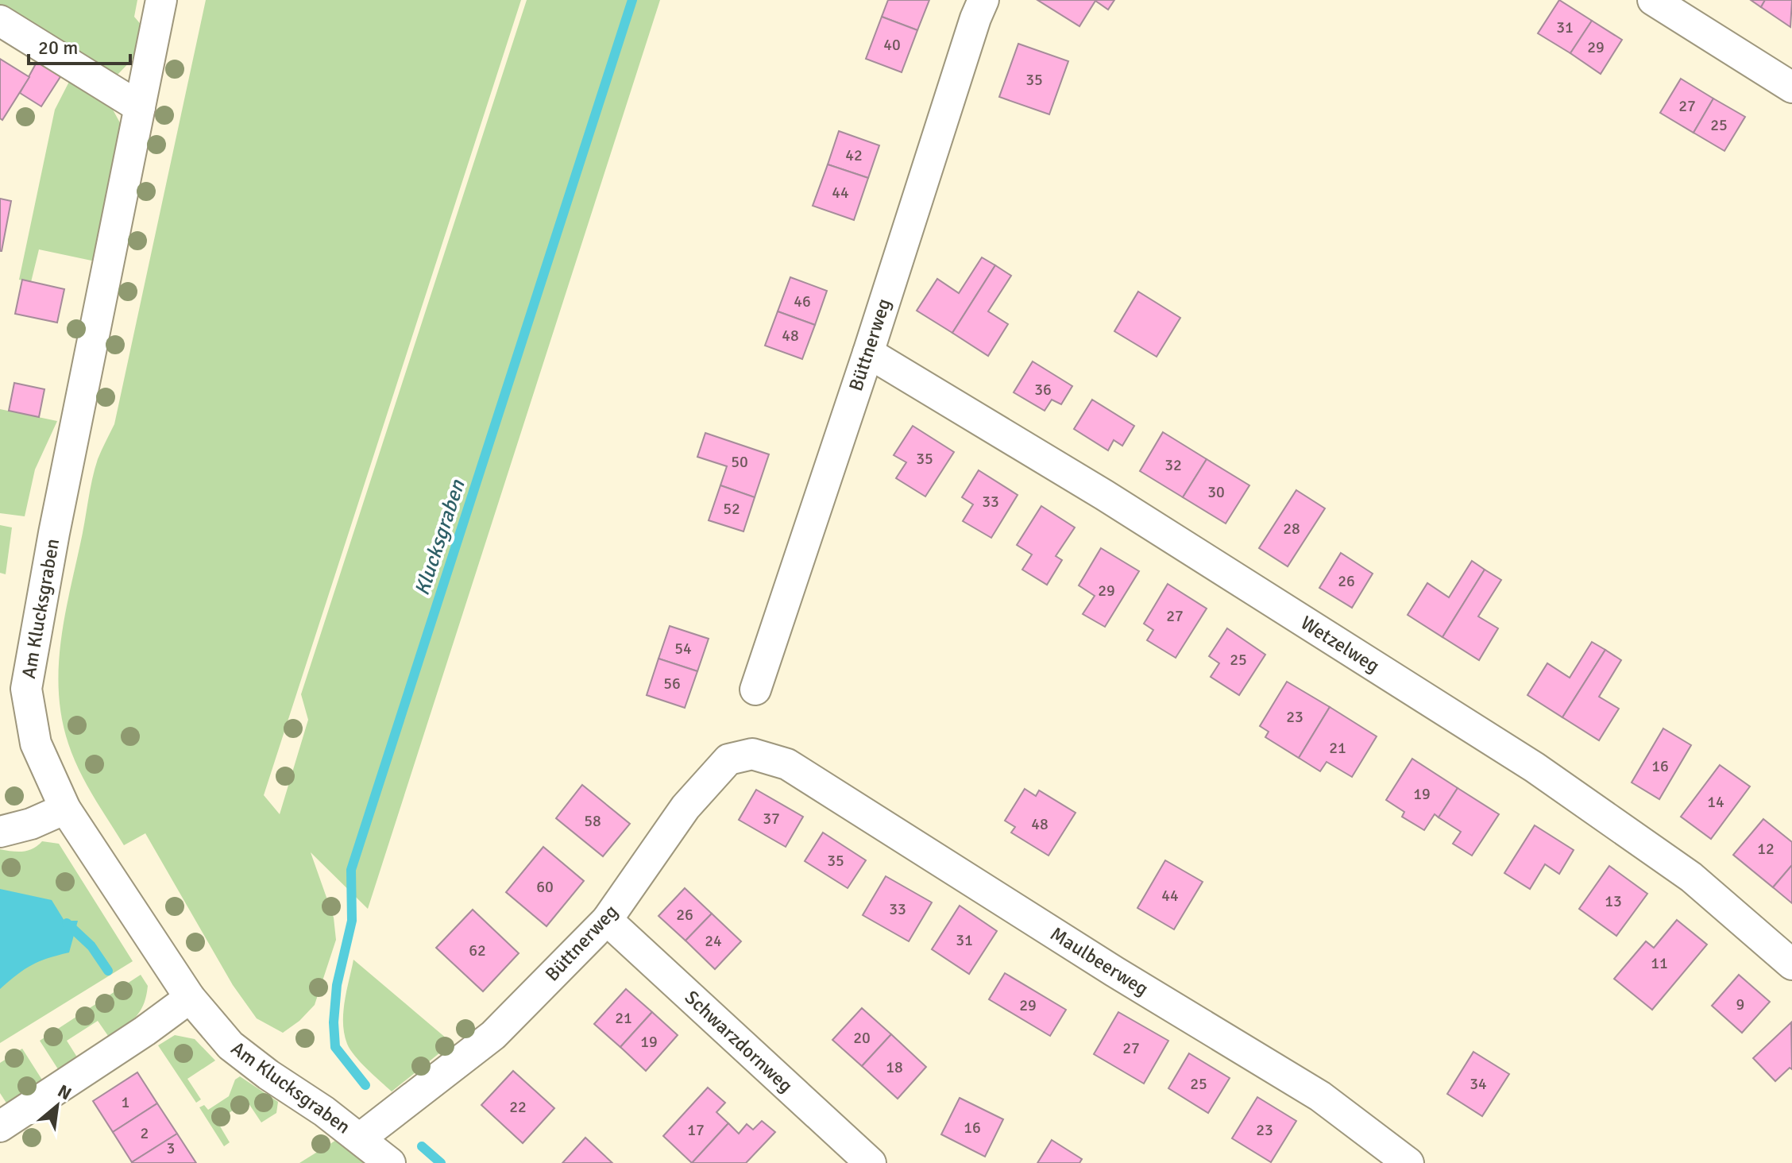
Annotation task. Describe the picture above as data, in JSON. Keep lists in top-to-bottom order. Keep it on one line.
{"streets":{"street":["Büttnerweg","Am Klucksgraben","Wetzelweg","Maulbeerweg","Schwarzdornweg"]},"crossings":[["Büttnerweg","Am Klucksgraben"],["Büttnerweg","Wetzelweg"],["Büttnerweg","Maulbeerweg"],["Büttnerweg","Schwarzdornweg"]],"water":["Klucksgraben"],"house_numbers":["31","40","29","35","27","25","42","44","46","48","36","35","50","32","30","33","52","28","26","29","27","54","25","56","23","21","16","19","14","37","58","48","12","35","60","44","13","33","26","31","24","62","11","9","29","21","20","19","27","18","25","34","1","22","16","17","23","2","3"],"scale_bar":"20 m","north":"top right"}
